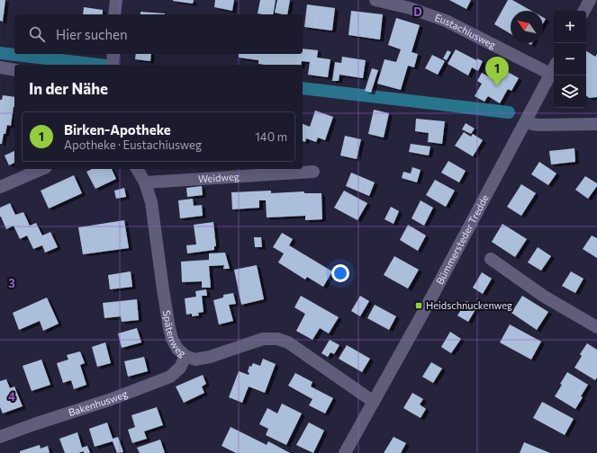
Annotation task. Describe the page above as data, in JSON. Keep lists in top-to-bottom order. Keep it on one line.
{"streets":{"street":["Eustachiusweg","Weidweg","Bümmersteder Tredde","Spätenweg","Bakenhusweg"]},"crossings":[["Eustachiusweg","Bümmersteder Tredde"],["Weidweg","Spätenweg"],["Bümmersteder Tredde","Spätenweg"],["Spätenweg","Bakenhusweg"]],"places":{"transit":["Heidschnuckenweg"]},"north":"top left","page":{"map_buttons":["+","−"],"search":"Hier suchen","pins":"1","heading":"In der Nähe","list":[{"mark":"1","name":"Birken-Apotheke","note":"Apotheke · Eustachiusweg","value":"140 m"}]},"grid":{"columns":["D"],"rows":["3","4"]}}
